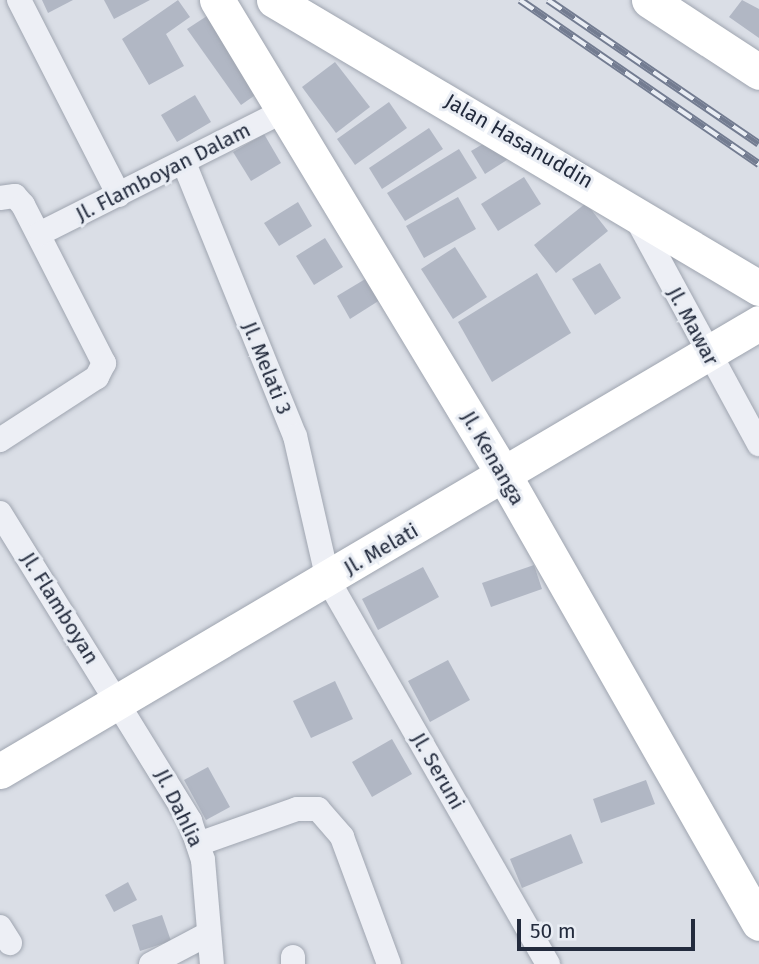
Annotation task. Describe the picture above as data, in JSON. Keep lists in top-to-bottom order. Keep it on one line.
{"streets":{"street":["Jalan Hasanuddin","Jl. Flamboyan Dalam","Jl. Mawar","Jl. Melati 3","Jl. Kenanga","Jl. Melati","Jl. Flamboyan","Jl. Seruni","Jl. Dahlia"]},"crossings":[["Jalan Hasanuddin","Jl. Mawar"],["Jl. Flamboyan Dalam","Jl. Melati 3"],["Jl. Flamboyan Dalam","Jl. Kenanga"],["Jl. Mawar","Jl. Melati"],["Jl. Melati 3","Jl. Melati"],["Jl. Melati 3","Jl. Seruni"],["Jl. Kenanga","Jl. Melati"],["Jl. Melati","Jl. Flamboyan"],["Jl. Melati","Jl. Seruni"],["Jl. Melati","Jl. Dahlia"],["Jl. Flamboyan","Jl. Dahlia"]],"scale_bar":"50 m"}
